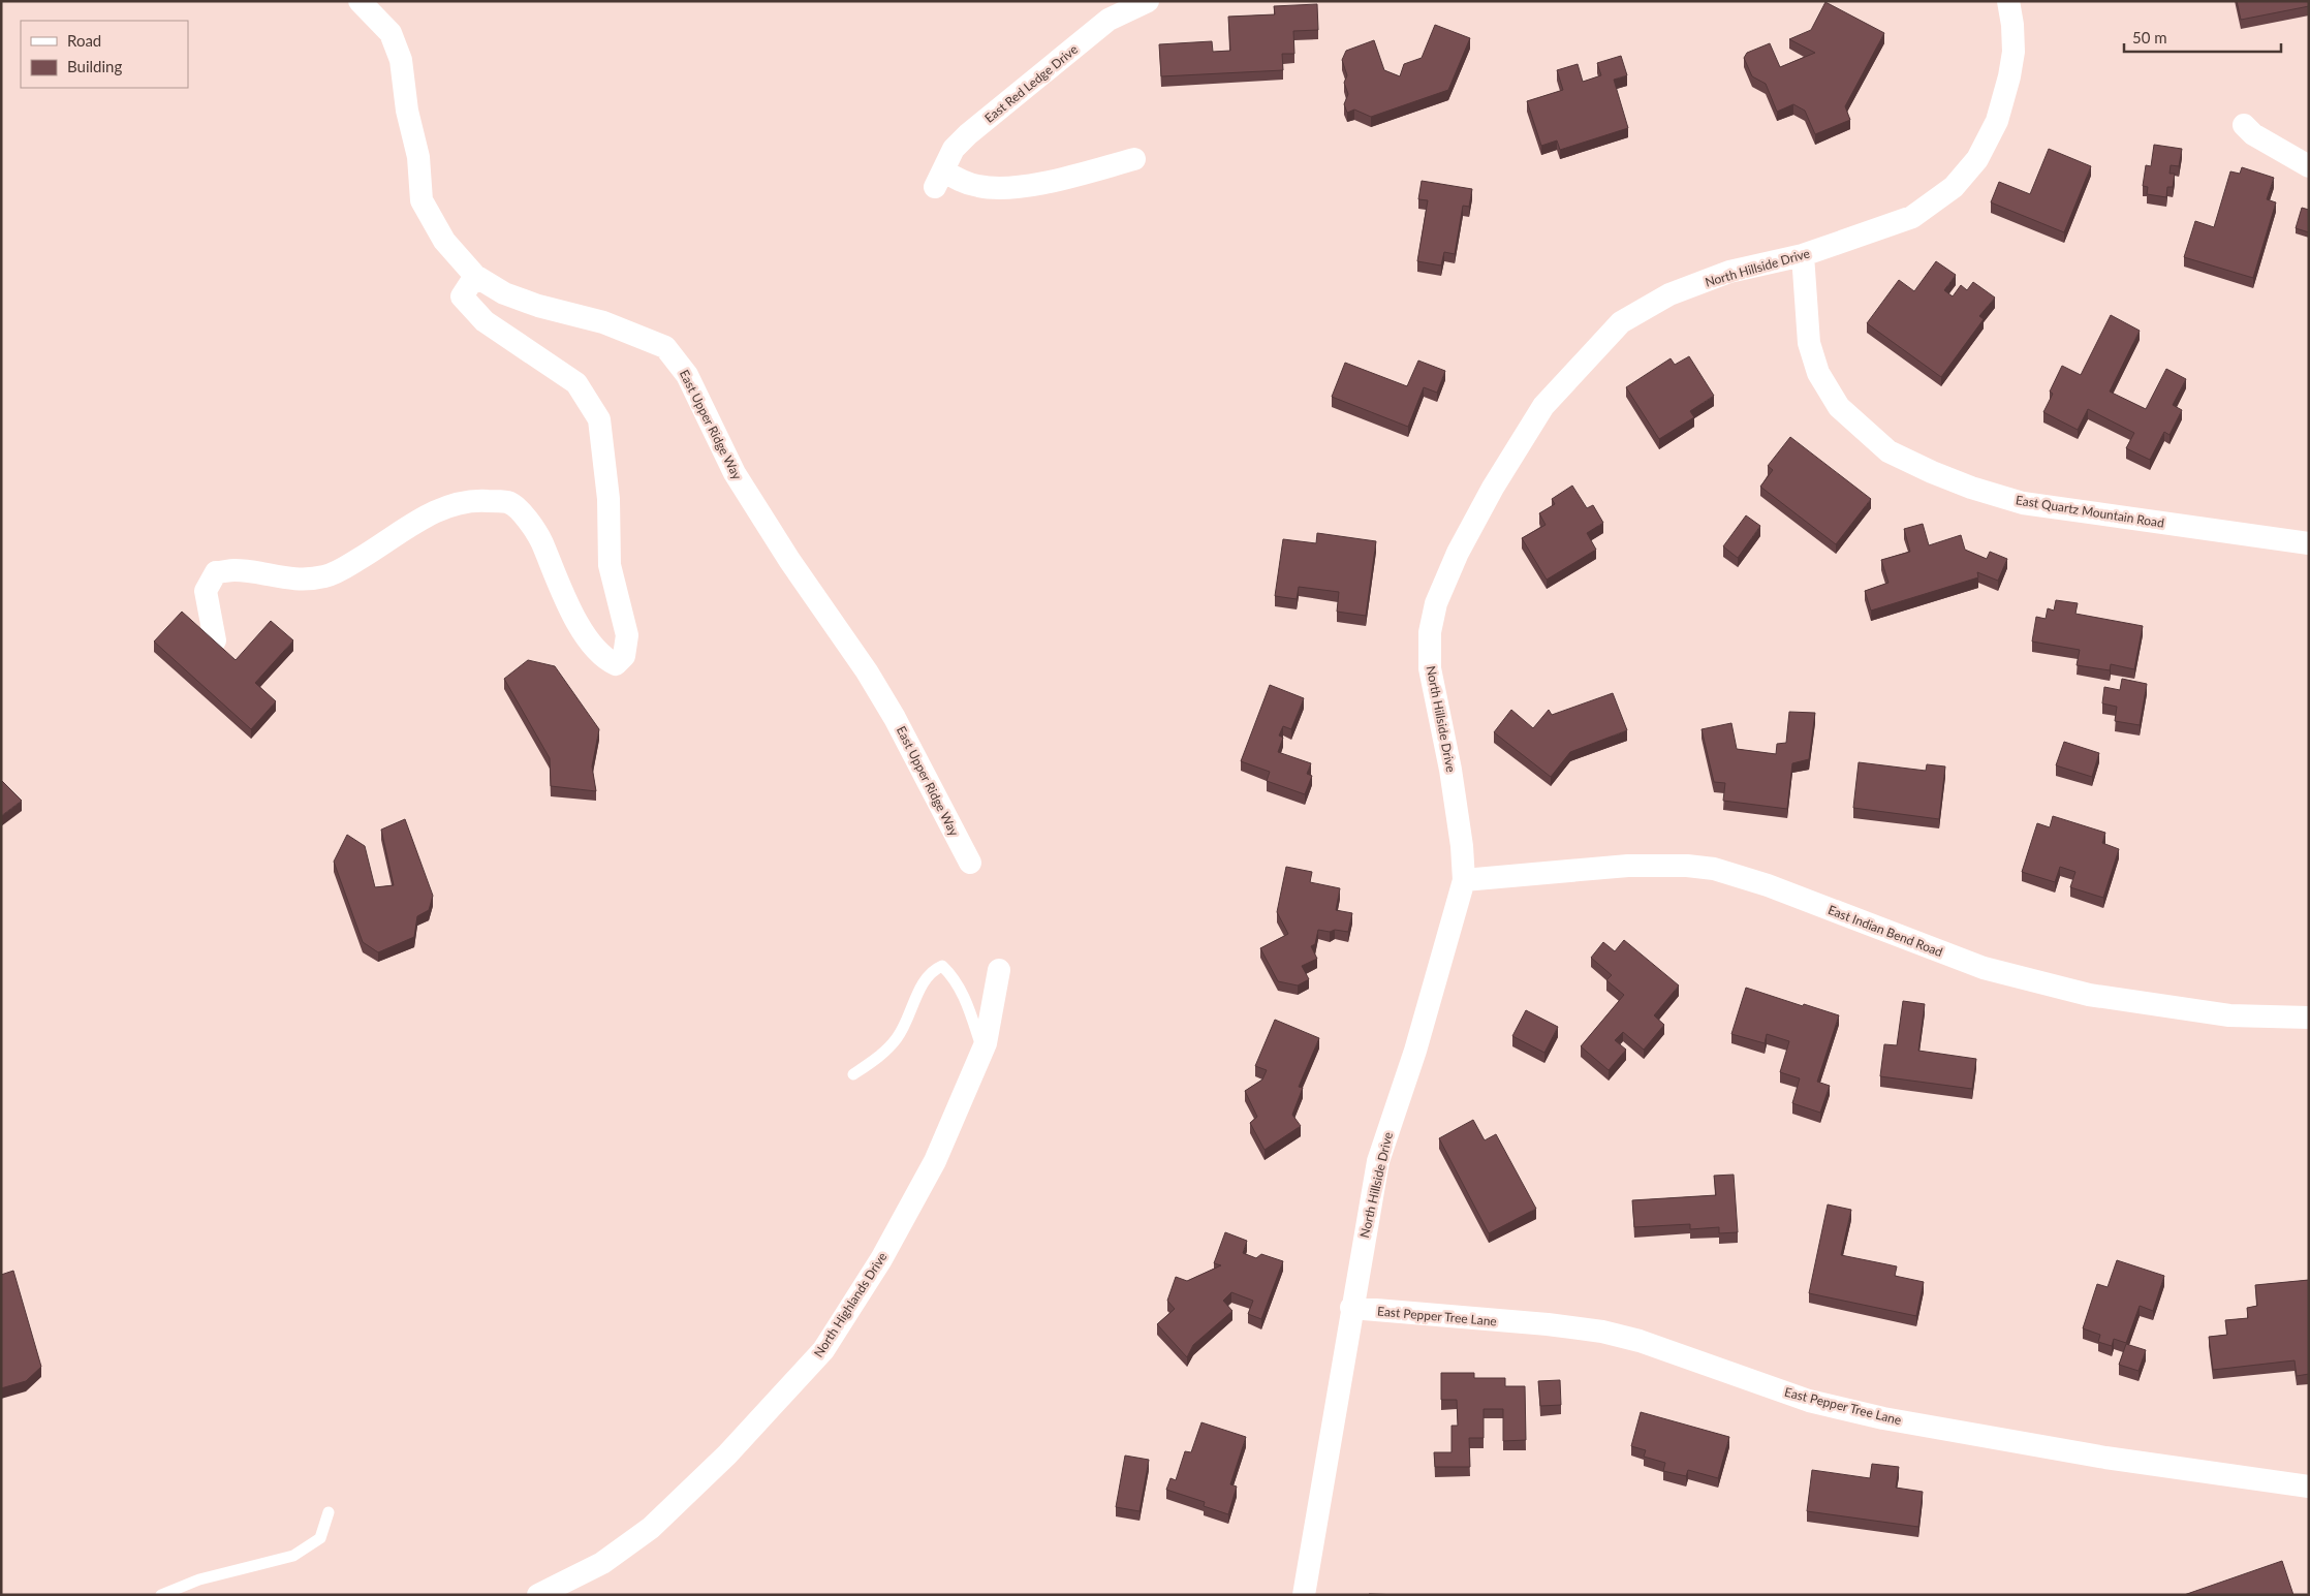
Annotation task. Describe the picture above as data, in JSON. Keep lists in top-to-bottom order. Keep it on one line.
{"streets":{"street":["East Red Ledge Drive","North Hillside Drive","East Upper Ridge Way","East Quartz Mountain Road","East Indian Bend Road","North Highlands Drive","East Pepper Tree Lane"]},"crossings":[["North Hillside Drive","East Quartz Mountain Road"],["North Hillside Drive","East Indian Bend Road"],["North Hillside Drive","East Pepper Tree Lane"]],"legend":["Road","Building"],"scale_bar":"50 m"}
